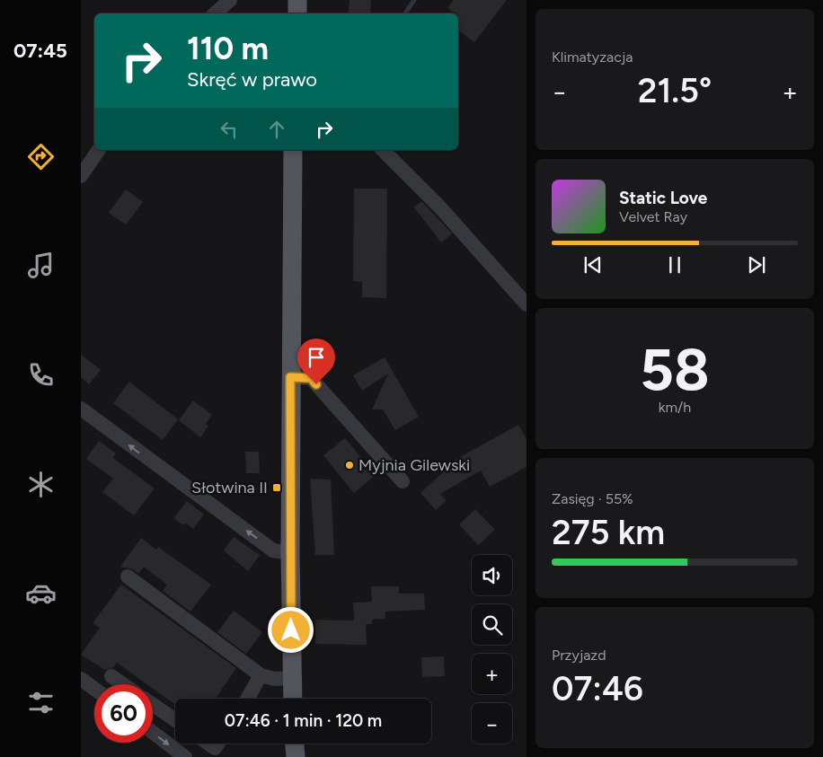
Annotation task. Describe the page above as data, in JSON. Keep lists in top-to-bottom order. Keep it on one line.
{"places":{"other":["Myjnia Gilewski"],"transit":["Słotwina II"]},"page":{"tabs":"07:45","tile":["Klimatyzacja",["58","km/h"],["Zasięg · 55%","275 km"],["Przyjazd","07:46"]],"turn":["110 m","Skręć w prawo"],"heat":["−","21.5°","+"],"song":["Static Love","Velvet Ray"],"map_buttons":["+","−"],"limit":"60","trip":"07:46 · 1 min · 120 m"}}
